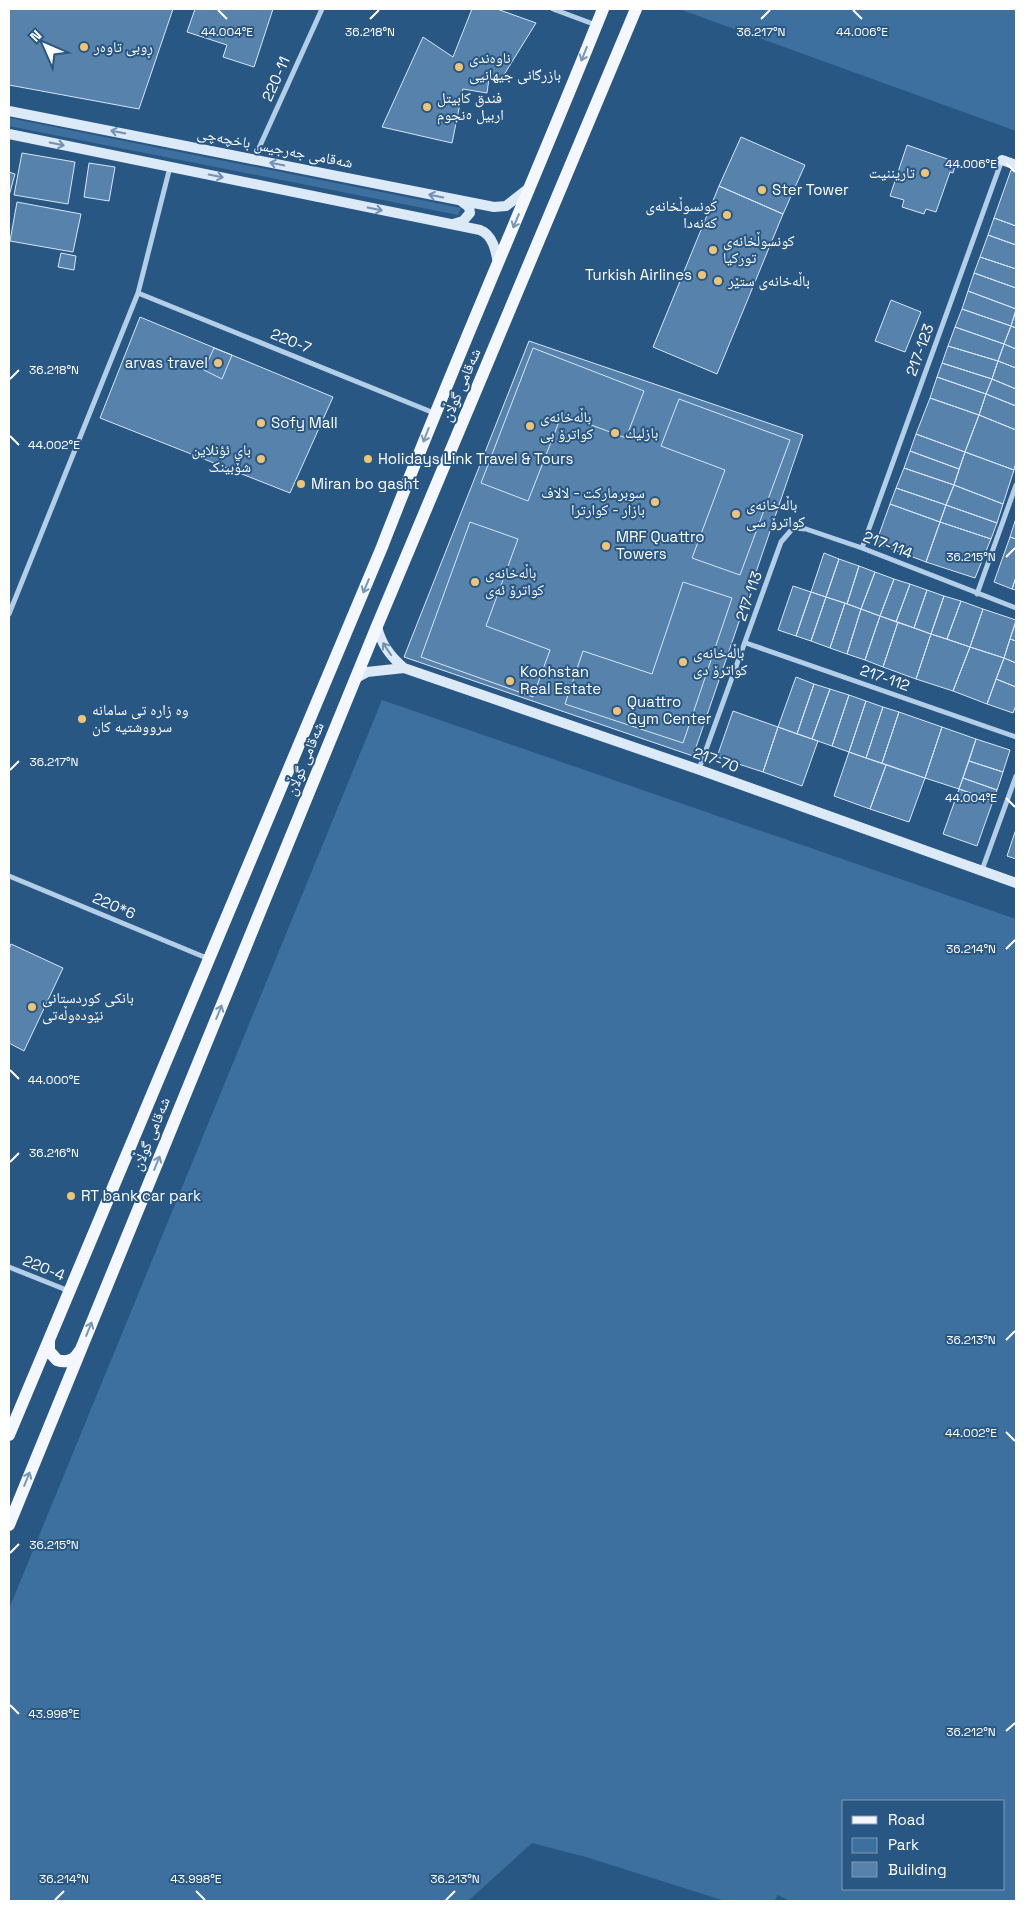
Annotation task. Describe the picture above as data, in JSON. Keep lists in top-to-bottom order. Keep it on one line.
{"streets":{"main road":["شەقامی گوڵان"],"street":["220-11","شەقامی جەرجیس باخچەچی","220-7","217-123","217-114","217-113","217-112","217-70","220*6","220-4"]},"crossings":[["220-11","شەقامی جەرجیس باخچەچی"],["شەقامی جەرجیس باخچەچی","شەقامی گوڵان"],["220-7","شەقامی گوڵان"],["217-123","217-114"],["شەقامی گوڵان","217-70"],["شەقامی گوڵان","220*6"],["شەقامی گوڵان","220-4"],["217-114","217-113"],["217-113","217-112"],["217-113","217-70"]],"places":["ڕوبی تاوەر","ناوەندی بازرگانی جیهانیی","فندق كابيتل اربيل ٥نجوم","تاریننیت","Ster Tower","کونسوڵخانەی کەنەدا","کونسوڵخانەی تورکیا","Turkish Airlines","باڵەخانەی ستێر","arvas travel","Sofy Mall","باڵەخانەی کواترۆ بی","بازليك","باي ئؤنلاین شۆبینک","Holidays Link Travel & Tours","Miran bo gasht","سوبرماركت - لالاف بازار - كوارترا","باڵەخانەی کواترۆ سی","MRF Quattro Towers","باڵەخانەی کواترۆ ئەی","باڵەخانەی کواترۆ دی","Koohstan Real Estate","Quattro Gym Center","وه زاره تى سامانه سرووشتيه كان","بانکی کوردستانی نێودەوڵەتی","RT bank car park"],"legend":["Road","Park","Building"],"north":"top left","coordinates":["44.004°E","36.218°N","44.006°E","36.217°N","44.002°E","36.215°N","36.214°N","44.000°E","36.216°N","36.213°N","43.998°E","36.212°N"]}
